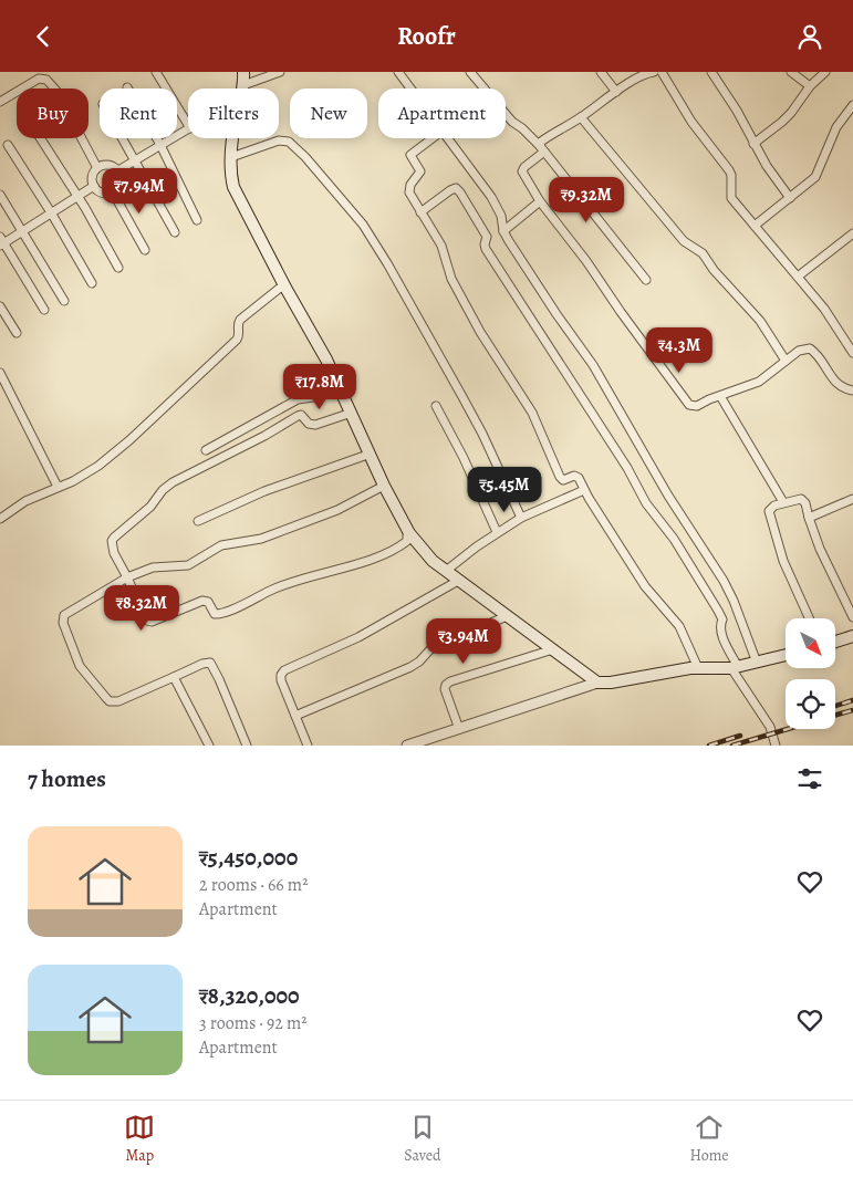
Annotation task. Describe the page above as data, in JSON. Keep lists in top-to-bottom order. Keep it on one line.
{"north":"bottom right","page":{"header":"Roofr","chip":["Buy","Rent","Filters","New","Apartment"],"price":["₹7.94M","₹9.32M","₹4.3M","₹17.8M","₹5.45M","₹8.32M","₹3.94M"],"heading":"7 homes","list":[{"name":"₹5,450,000","note":"2 rooms · 66 m² · Apartment"},{"name":"₹8,320,000","note":"3 rooms · 92 m² · Apartment"}],"tabs":["Map","Saved","Home"]}}
